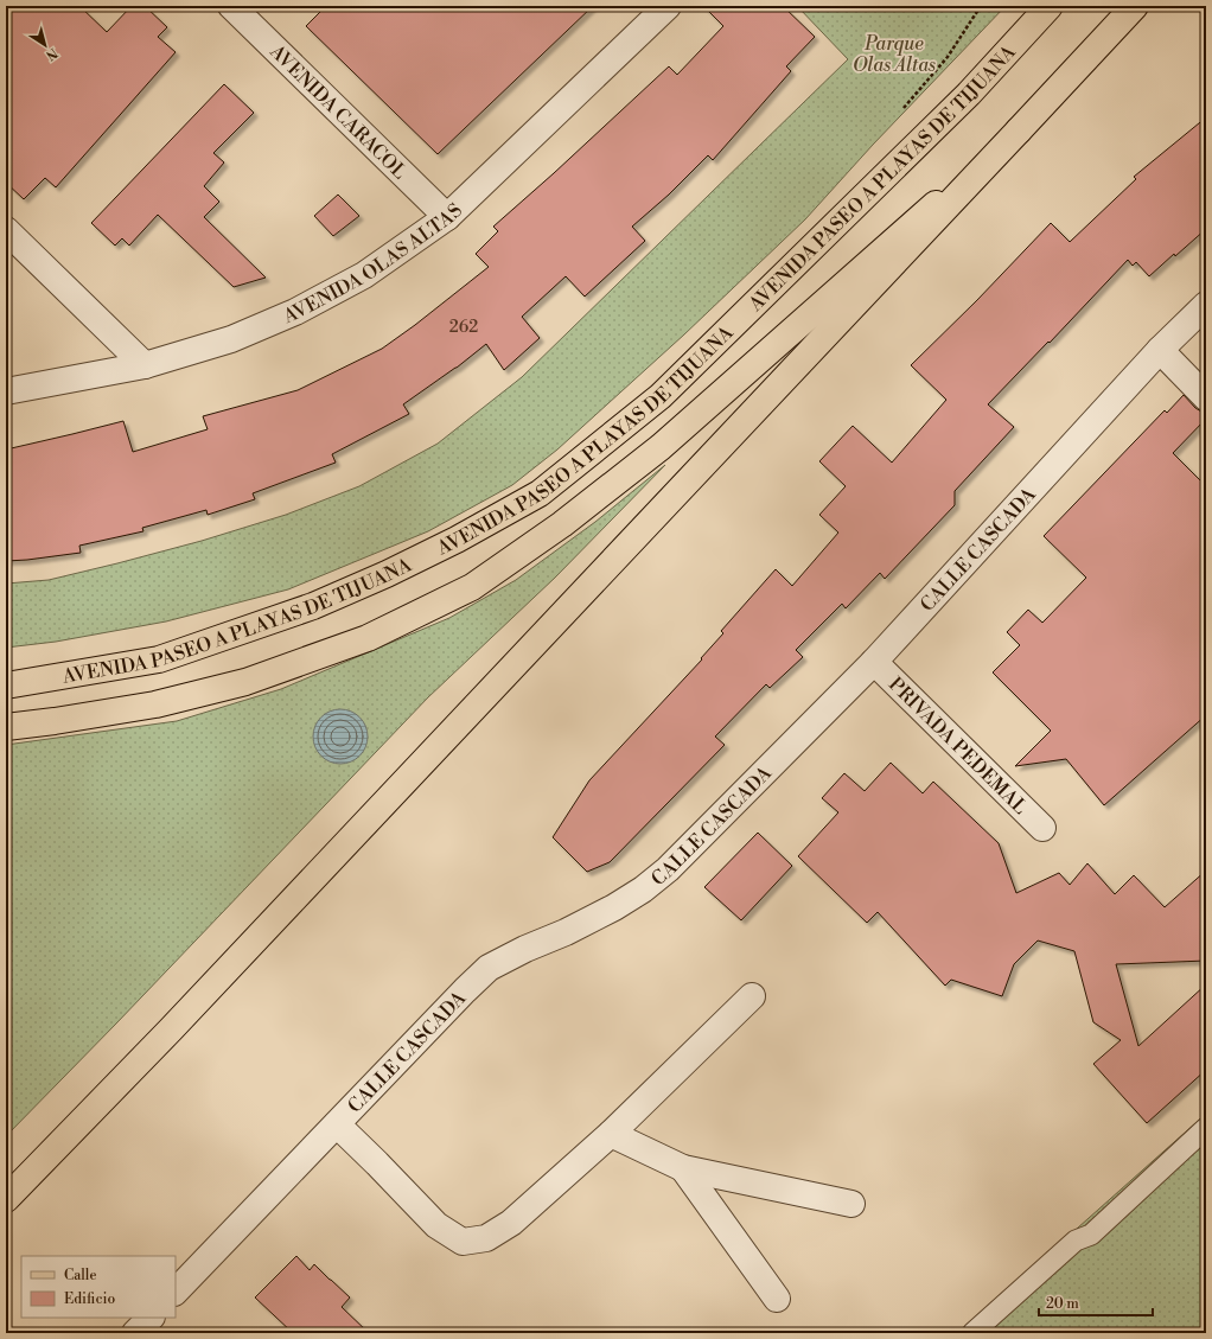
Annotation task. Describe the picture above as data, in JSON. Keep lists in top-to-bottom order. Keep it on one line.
{"streets":{"main road":["AVENIDA PASEO A PLAYAS DE TIJUANA"],"street":["AVENIDA CARACOL","AVENIDA OLAS ALTAS","CALLE CASCADA","PRIVADA PEDEMAL"]},"crossings":[["AVENIDA CARACOL","AVENIDA OLAS ALTAS"],["CALLE CASCADA","PRIVADA PEDEMAL"]],"parks":["Parque Olas Altas"],"house_numbers":["262"],"legend":["Calle","Edificio"],"scale_bar":"20 m","north":"bottom right"}
